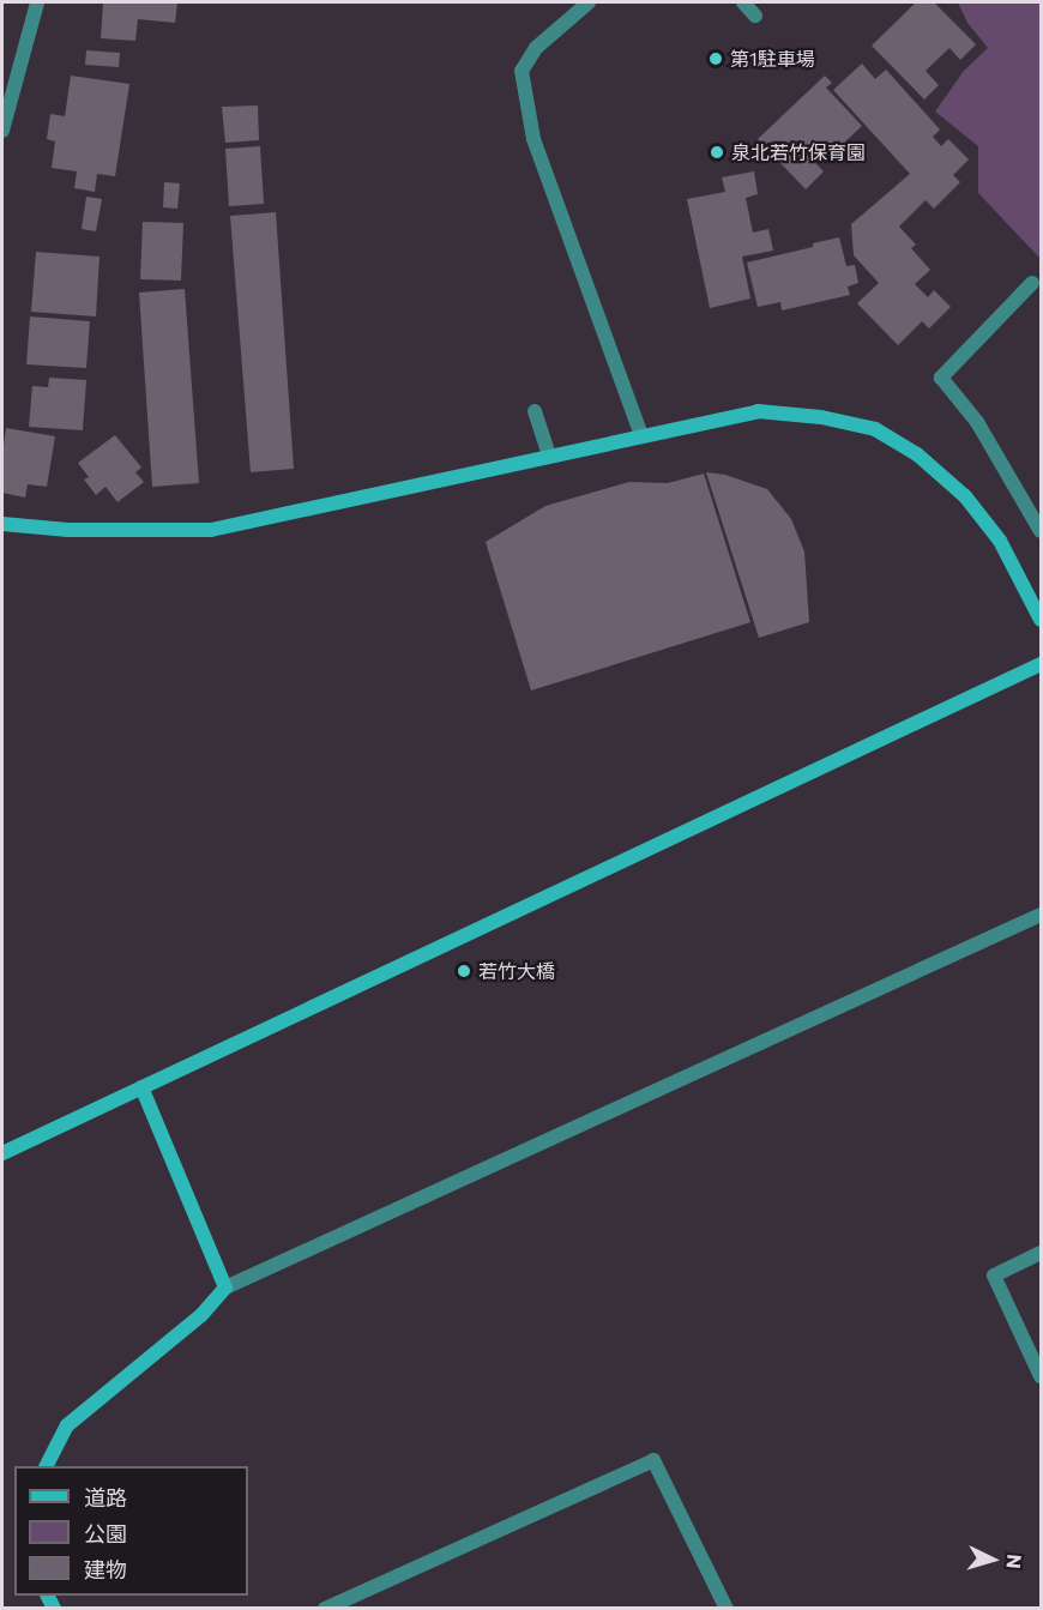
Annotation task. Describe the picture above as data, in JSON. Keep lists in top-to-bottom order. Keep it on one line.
{"places":["第1駐車場","泉北若竹保育園","若竹大橋"],"legend":["道路","公園","建物"],"north":"right"}
